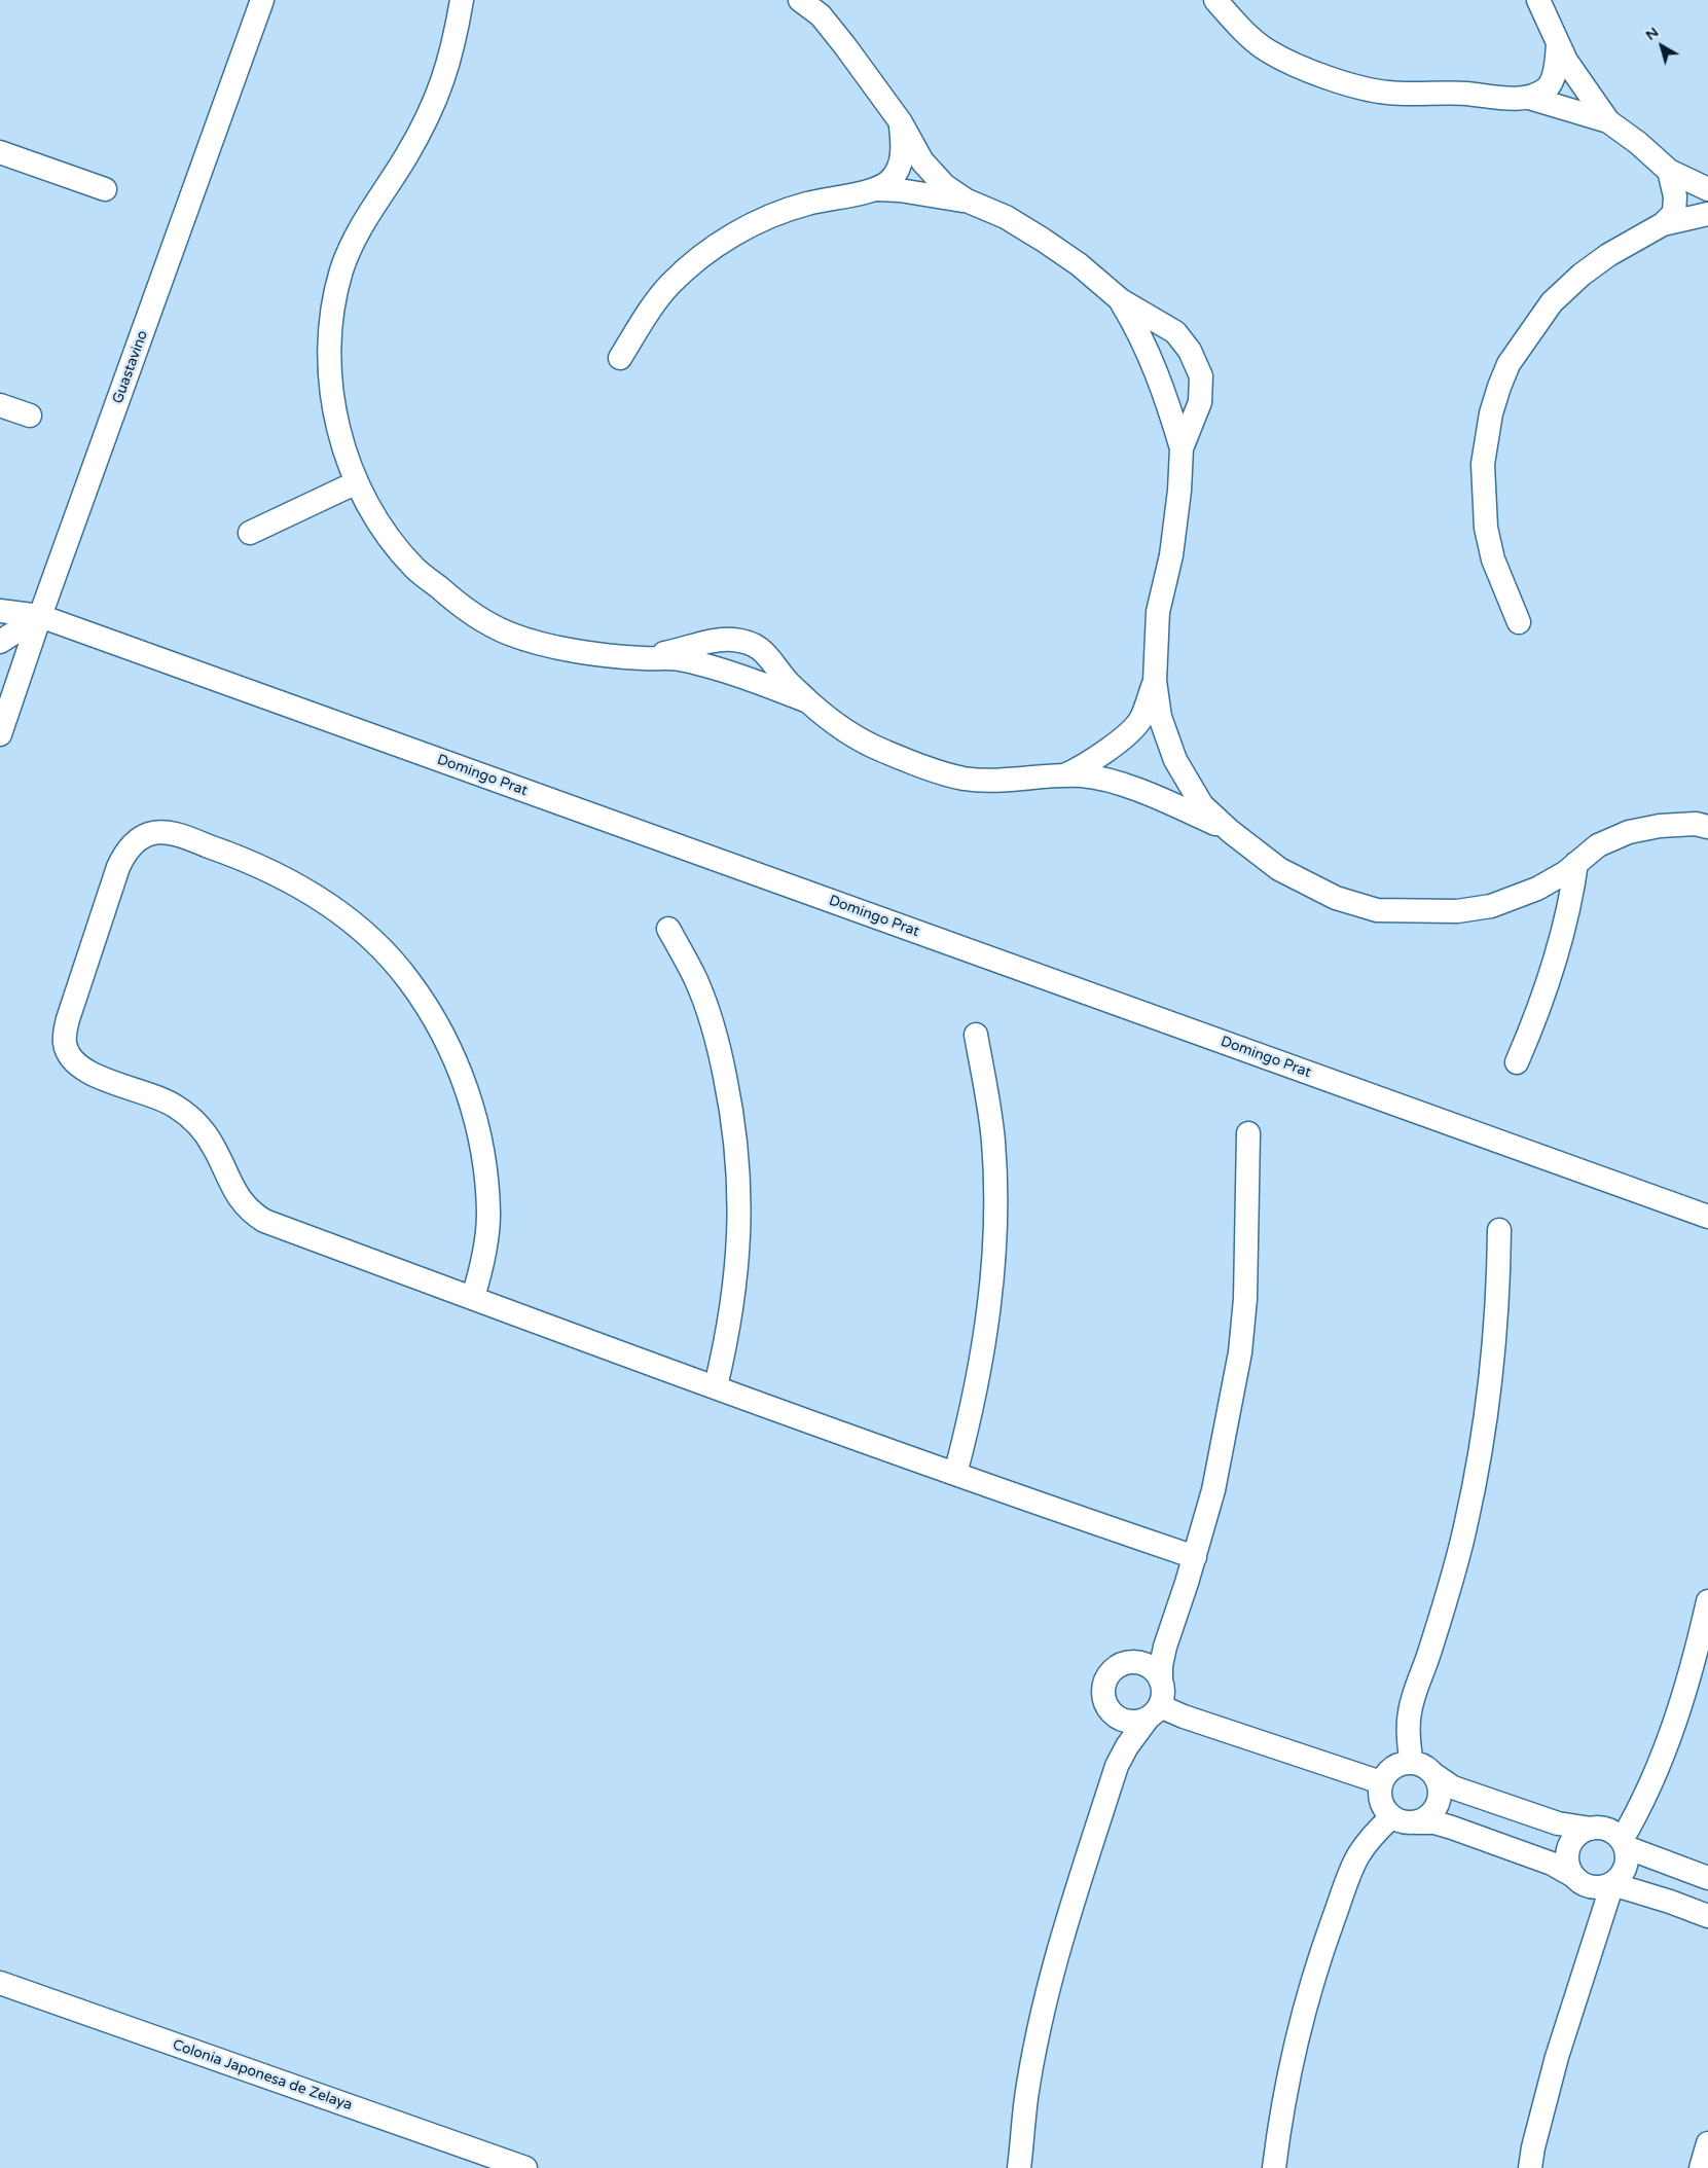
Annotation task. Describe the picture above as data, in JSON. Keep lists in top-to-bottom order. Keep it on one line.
{"streets":{"street":["Guastavino","Domingo Prat","Colonia Japonesa de Zelaya"]},"crossings":[["Guastavino","Domingo Prat"]],"north":"top left"}
